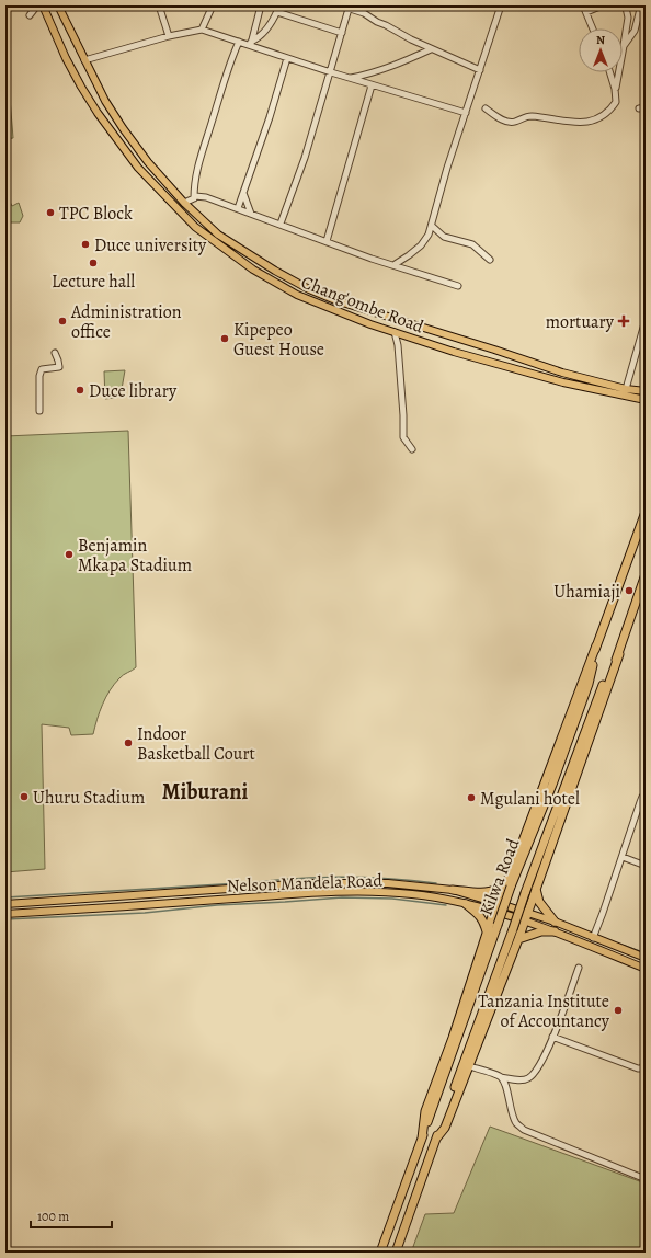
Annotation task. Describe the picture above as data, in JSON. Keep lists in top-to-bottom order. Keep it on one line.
{"streets":{"highway":["Kilwa Road"],"main road":["Chang'ombe Road","Nelson Mandela Road"]},"districts":["Miburani"],"places":{"other":["TPC Block","Duce university","Lecture hall","Administration office","Kipepeo Guest House","Duce library","Benjamin Mkapa Stadium","Uhamiaji","Indoor Basketball Court","Uhuru Stadium","Mgulani hotel","Tanzania Institute of Accountancy"],"health":["mortuary"]},"scale_bar":"100 m","north":"top"}
